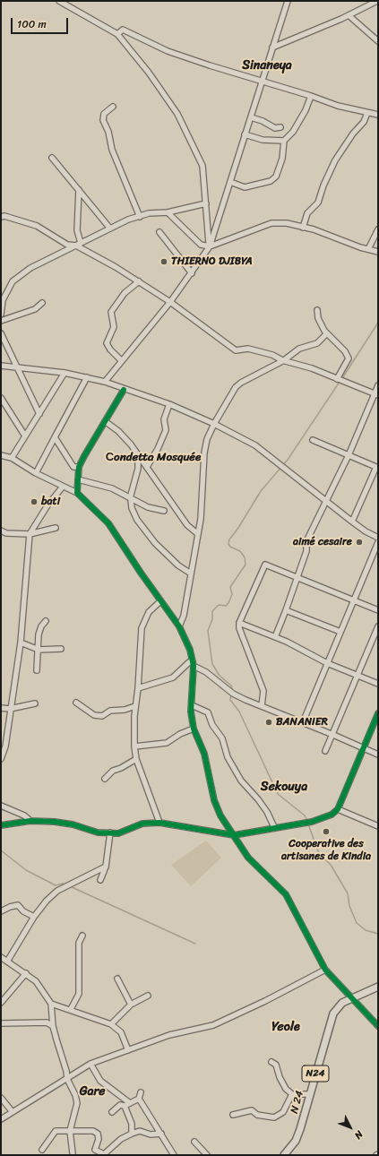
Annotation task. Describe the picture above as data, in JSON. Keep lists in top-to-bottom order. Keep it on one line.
{"streets":{"main road":["N24","N 24"]},"crossings":[["N24","N 24"]],"districts":["Sinaneya","Сondetta Mosquée","Sekouya","Yeole","Gare"],"places":["THIERNO DJIBYA","bati","aimé cesaire","BANANIER","Cooperative des artisanes de Kindia"],"scale_bar":"100 m","north":"bottom right"}
